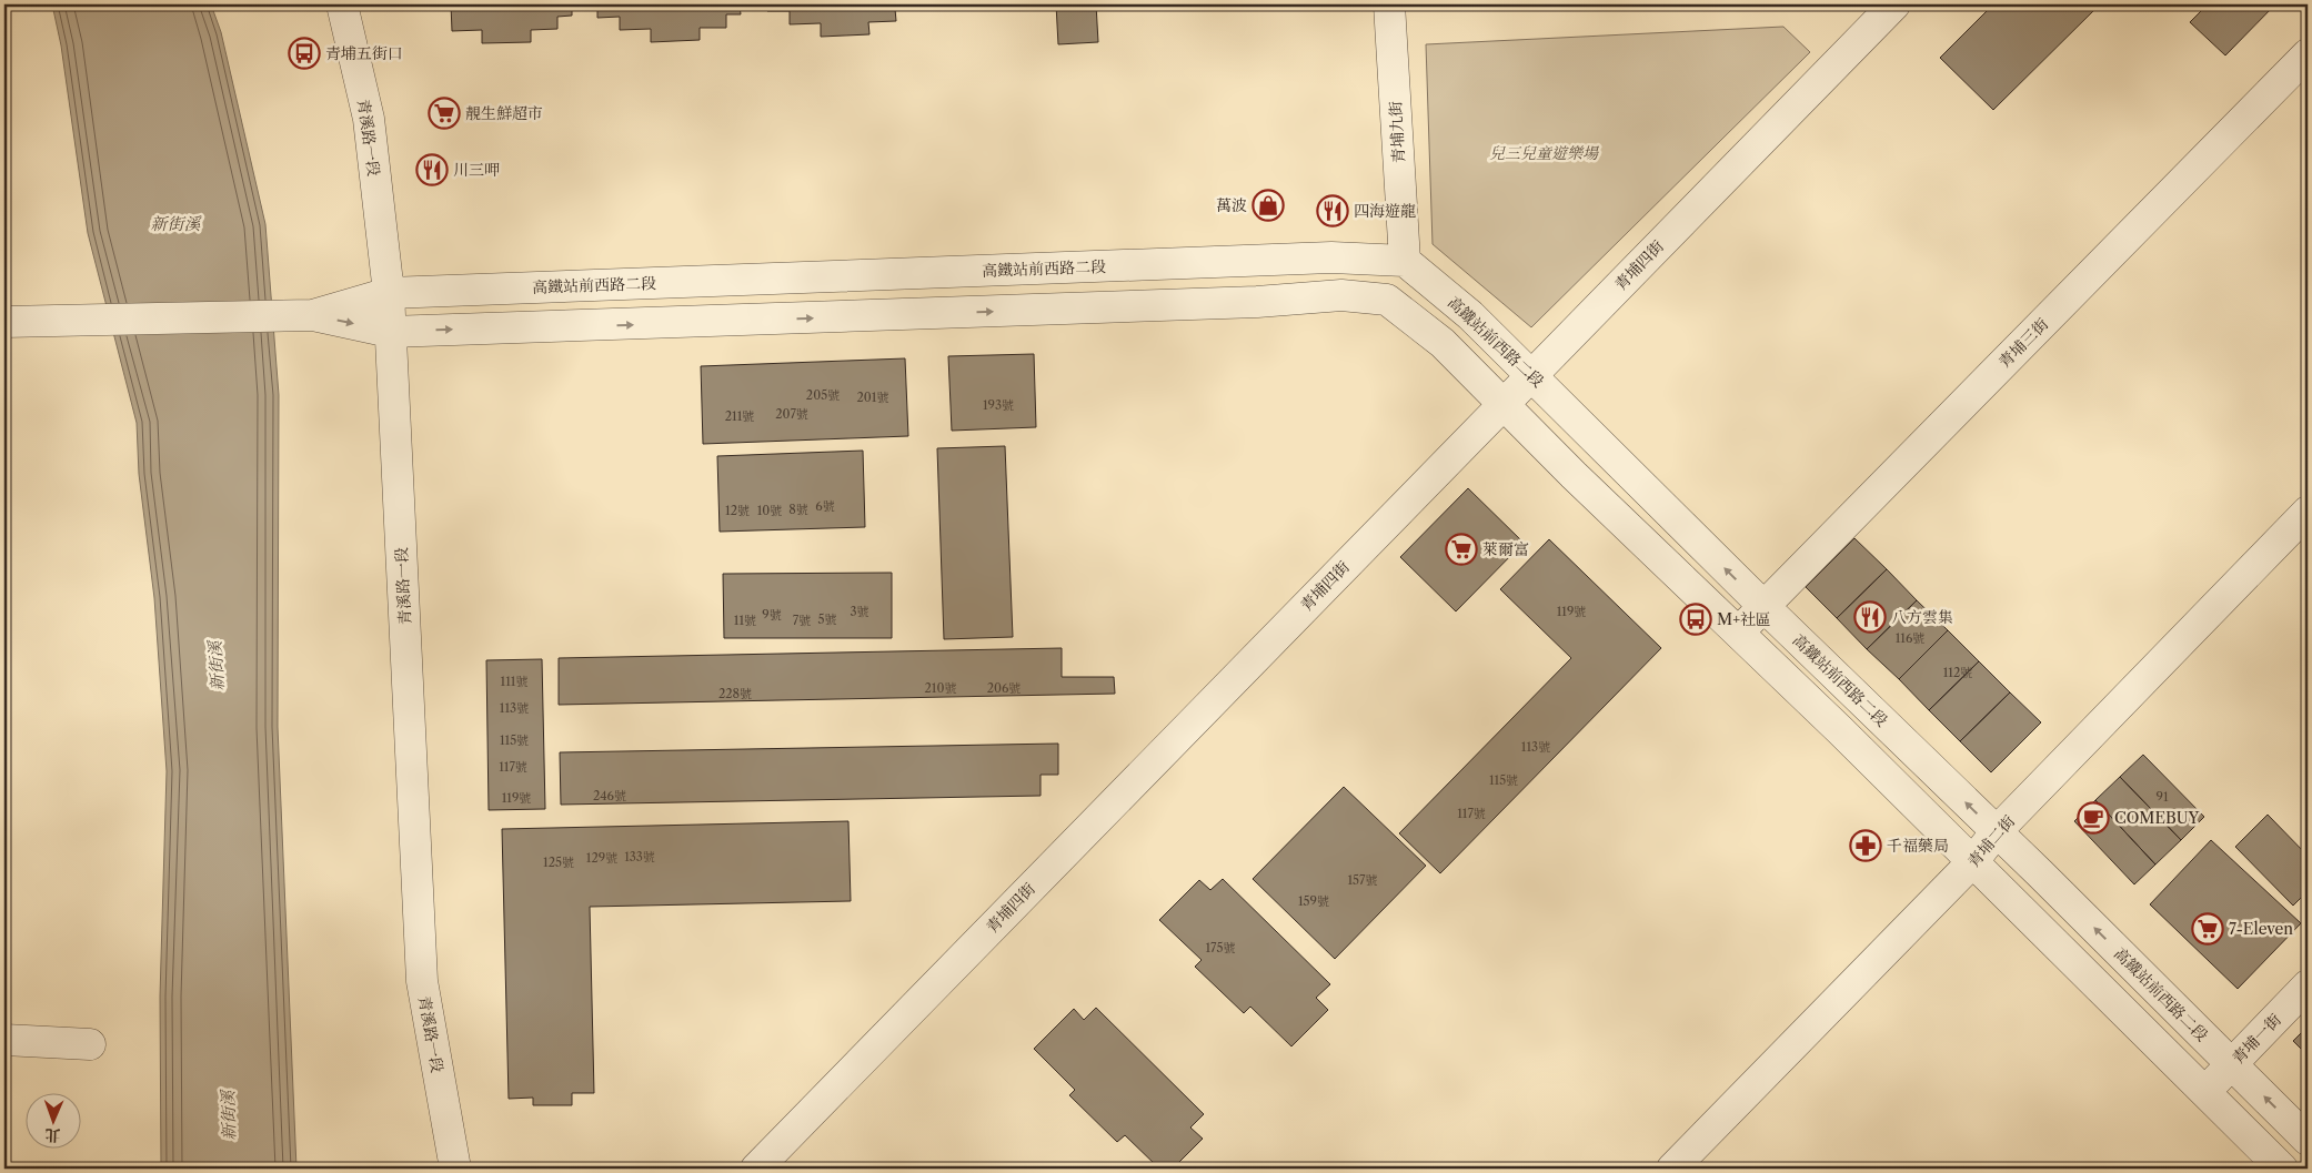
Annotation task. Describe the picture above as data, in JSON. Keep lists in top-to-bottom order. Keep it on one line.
{"streets":{"street":["青埔九街","青溪路一段","青埔四街","高鐵站前西路二段","青埔三街","青埔二街","青埔一街"]},"crossings":[["青埔九街","高鐵站前西路二段"],["青溪路一段","高鐵站前西路二段"],["青埔四街","高鐵站前西路二段"],["高鐵站前西路二段","青埔三街"],["高鐵站前西路二段","青埔二街"],["高鐵站前西路二段","青埔一街"]],"water":["新街溪"],"parks":["兒三兒童遊樂場"],"places":{"bus stop":["青埔五街口","M+社區"],"supermarket":["靚生鮮超市","萊爾富","7-Eleven"],"restaurant":["川三呷","四海遊龍","八方雲集"],"shop":["萬波"],"cafe":["COMEBUY"],"pharmacy":["千福藥局"]},"house_numbers":["205號","201號","193號","207號","211號","6號","8號","12號","10號","3號","119號","9號","5號","11號","7號","116號","112號","111號","210號","206號","228號","113號","115號","113號","117號","115號","246號","91","119號","117號","133號","129號","125號","157號","159號","175號"],"north":"bottom"}
